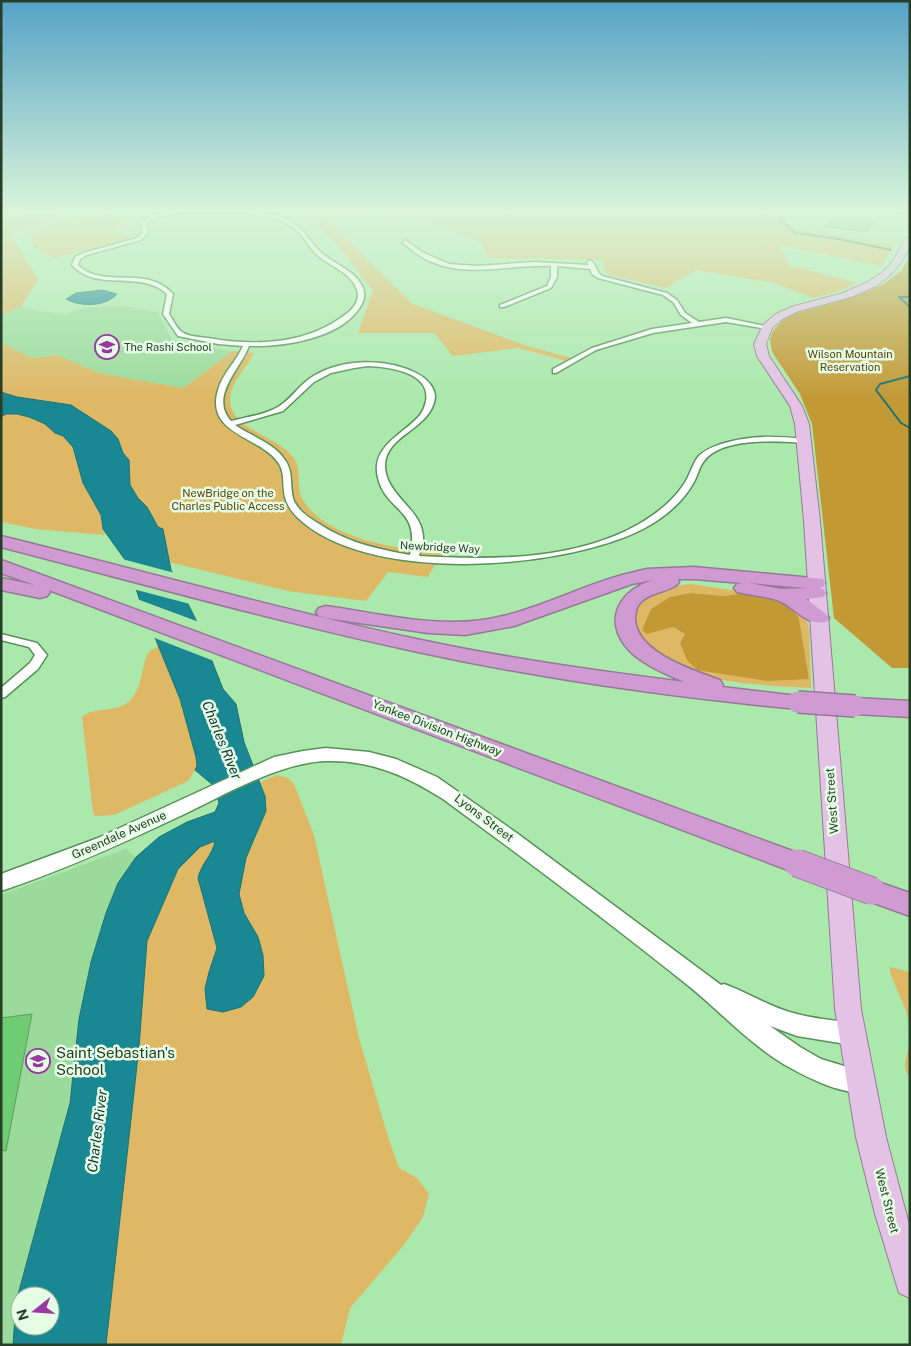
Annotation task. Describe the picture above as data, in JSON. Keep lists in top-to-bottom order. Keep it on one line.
{"streets":{"highway":["Yankee Division Highway"],"main road":["West Street","Lyons Street","Greendale Avenue"],"street":["Newbridge Way"]},"crossings":[["Newbridge Way","West Street"],["West Street","Lyons Street"],["Lyons Street","Greendale Avenue"]],"water":["Charles River"],"parks":["Wilson Mountain Reservation","NewBridge on the Charles Public Access"],"places":{"school or university":["The Rashi School","Saint Sebastian's School"]},"north":"left"}
